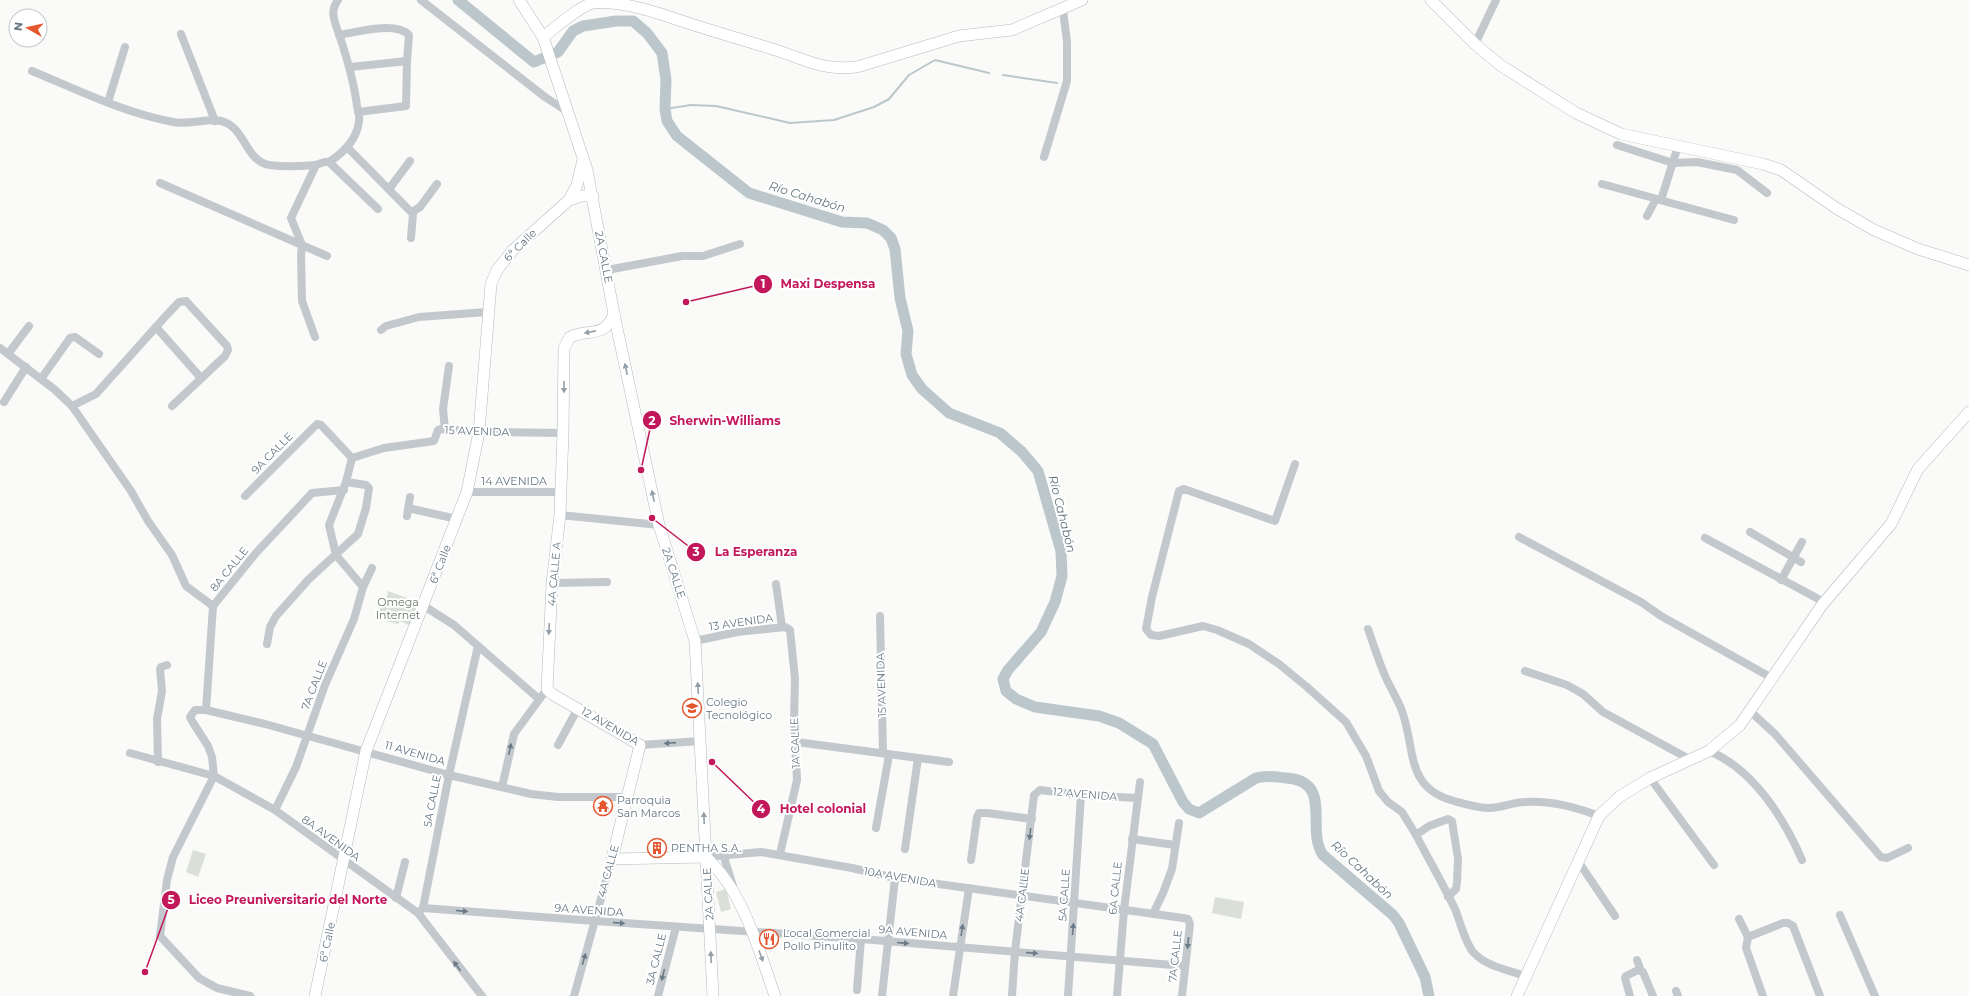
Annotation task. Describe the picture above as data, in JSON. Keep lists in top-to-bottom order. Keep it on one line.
{"streets":{"main road":["6ª Calle","2A CALLE","4A CALLE A","12 AVENIDA","4A CALLE","10A AVENIDA"],"street":["15 AVENIDA","9A CALLE","14 AVENIDA","8A CALLE","13 AVENIDA","7A CALLE","1A CALLE","11 AVENIDA","5A CALLE","8A AVENIDA","6A CALLE","9A AVENIDA","3A CALLE"]},"crossings":[["6ª Calle","2A CALLE"],["6ª Calle","15 AVENIDA"],["6ª Calle","14 AVENIDA"],["6ª Calle","11 AVENIDA"],["6ª Calle","8A AVENIDA"],["2A CALLE","4A CALLE A"],["2A CALLE","13 AVENIDA"],["2A CALLE","12 AVENIDA"],["2A CALLE","10A AVENIDA"],["2A CALLE","9A AVENIDA"],["15 AVENIDA","9A CALLE"],["15 AVENIDA","4A CALLE A"],["14 AVENIDA","4A CALLE A"],["8A CALLE","11 AVENIDA"],["4A CALLE A","12 AVENIDA"],["13 AVENIDA","1A CALLE"],["7A CALLE","11 AVENIDA"],["7A CALLE","8A AVENIDA"],["7A CALLE","10A AVENIDA"],["7A CALLE","9A AVENIDA"],["12 AVENIDA","5A CALLE"],["12 AVENIDA","4A CALLE"],["12 AVENIDA","6A CALLE"],["1A CALLE","10A AVENIDA"],["11 AVENIDA","5A CALLE"],["11 AVENIDA","4A CALLE"],["5A CALLE","8A AVENIDA"],["5A CALLE","10A AVENIDA"],["5A CALLE","9A AVENIDA"],["8A AVENIDA","9A AVENIDA"],["4A CALLE","10A AVENIDA"],["4A CALLE","9A AVENIDA"],["10A AVENIDA","6A CALLE"],["6A CALLE","9A AVENIDA"],["9A AVENIDA","3A CALLE"]],"one_way":["2A CALLE","4A CALLE A","9A AVENIDA","3A CALLE"],"water":["Río Cahabón"],"parks":["Omega Internet"],"places":{"other":["Maxi Despensa","Sherwin-Williams","La Esperanza","Hotel colonial","Liceo Preuniversitario del Norte"],"school or university":["Colegio Tecnológico"],"temple":["Parroquia San Marcos"],"building":["PENTHA S.A."],"restaurant":["Local Comercial Pollo Pinulito"]},"north":"left"}
